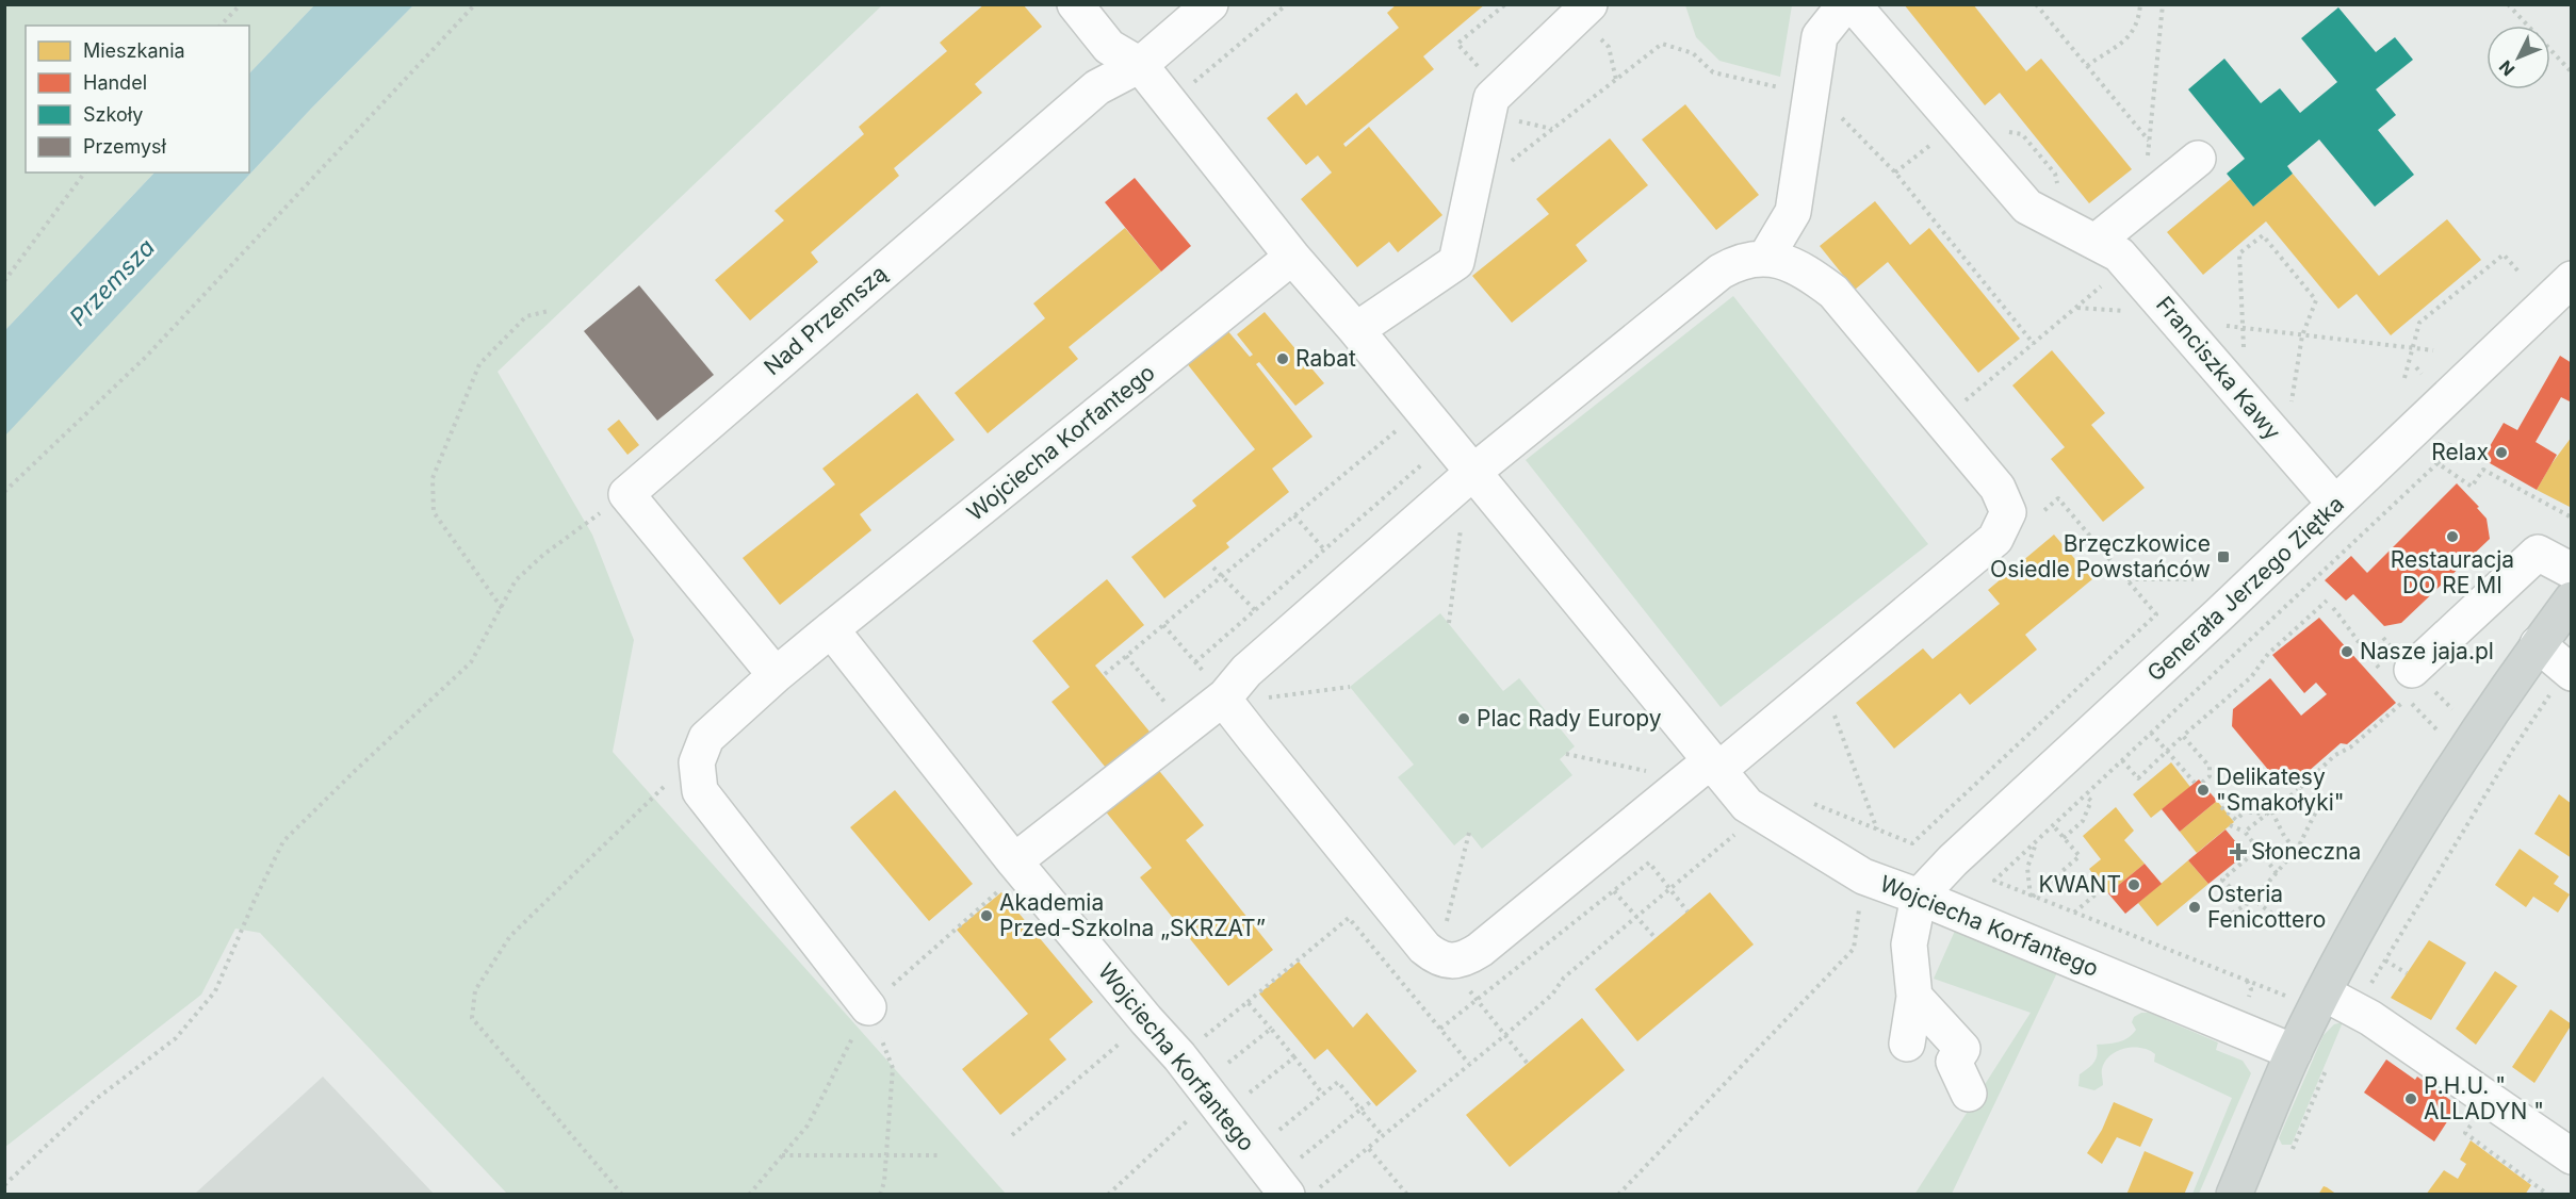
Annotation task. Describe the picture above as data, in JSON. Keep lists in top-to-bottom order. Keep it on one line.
{"streets":{"street":["Nad Przemszą","Franciszka Kawy","Wojciecha Korfantego","Generała Jerzego Ziętka"]},"crossings":[["Nad Przemszą","Wojciecha Korfantego"],["Franciszka Kawy","Generała Jerzego Ziętka"],["Wojciecha Korfantego","Generała Jerzego Ziętka"]],"water":["Przemsza"],"places":{"other":["Rabat","Relax","Restauracja DO RE MI","Nasze jaja.pl","Plac Rady Europy","Delikatesy \"Smakołyki\"","KWANT","Osteria Fenicottero","Akademia Przed-Szkolna „SKRZAT”","P.H.U. \" ALLADYN \""],"transit":["Brzęczkowice Osiedle Powstańców"],"health":["Słoneczna"]},"legend":["Mieszkania","Handel","Szkoły","Przemysł"],"north":"bottom left"}
